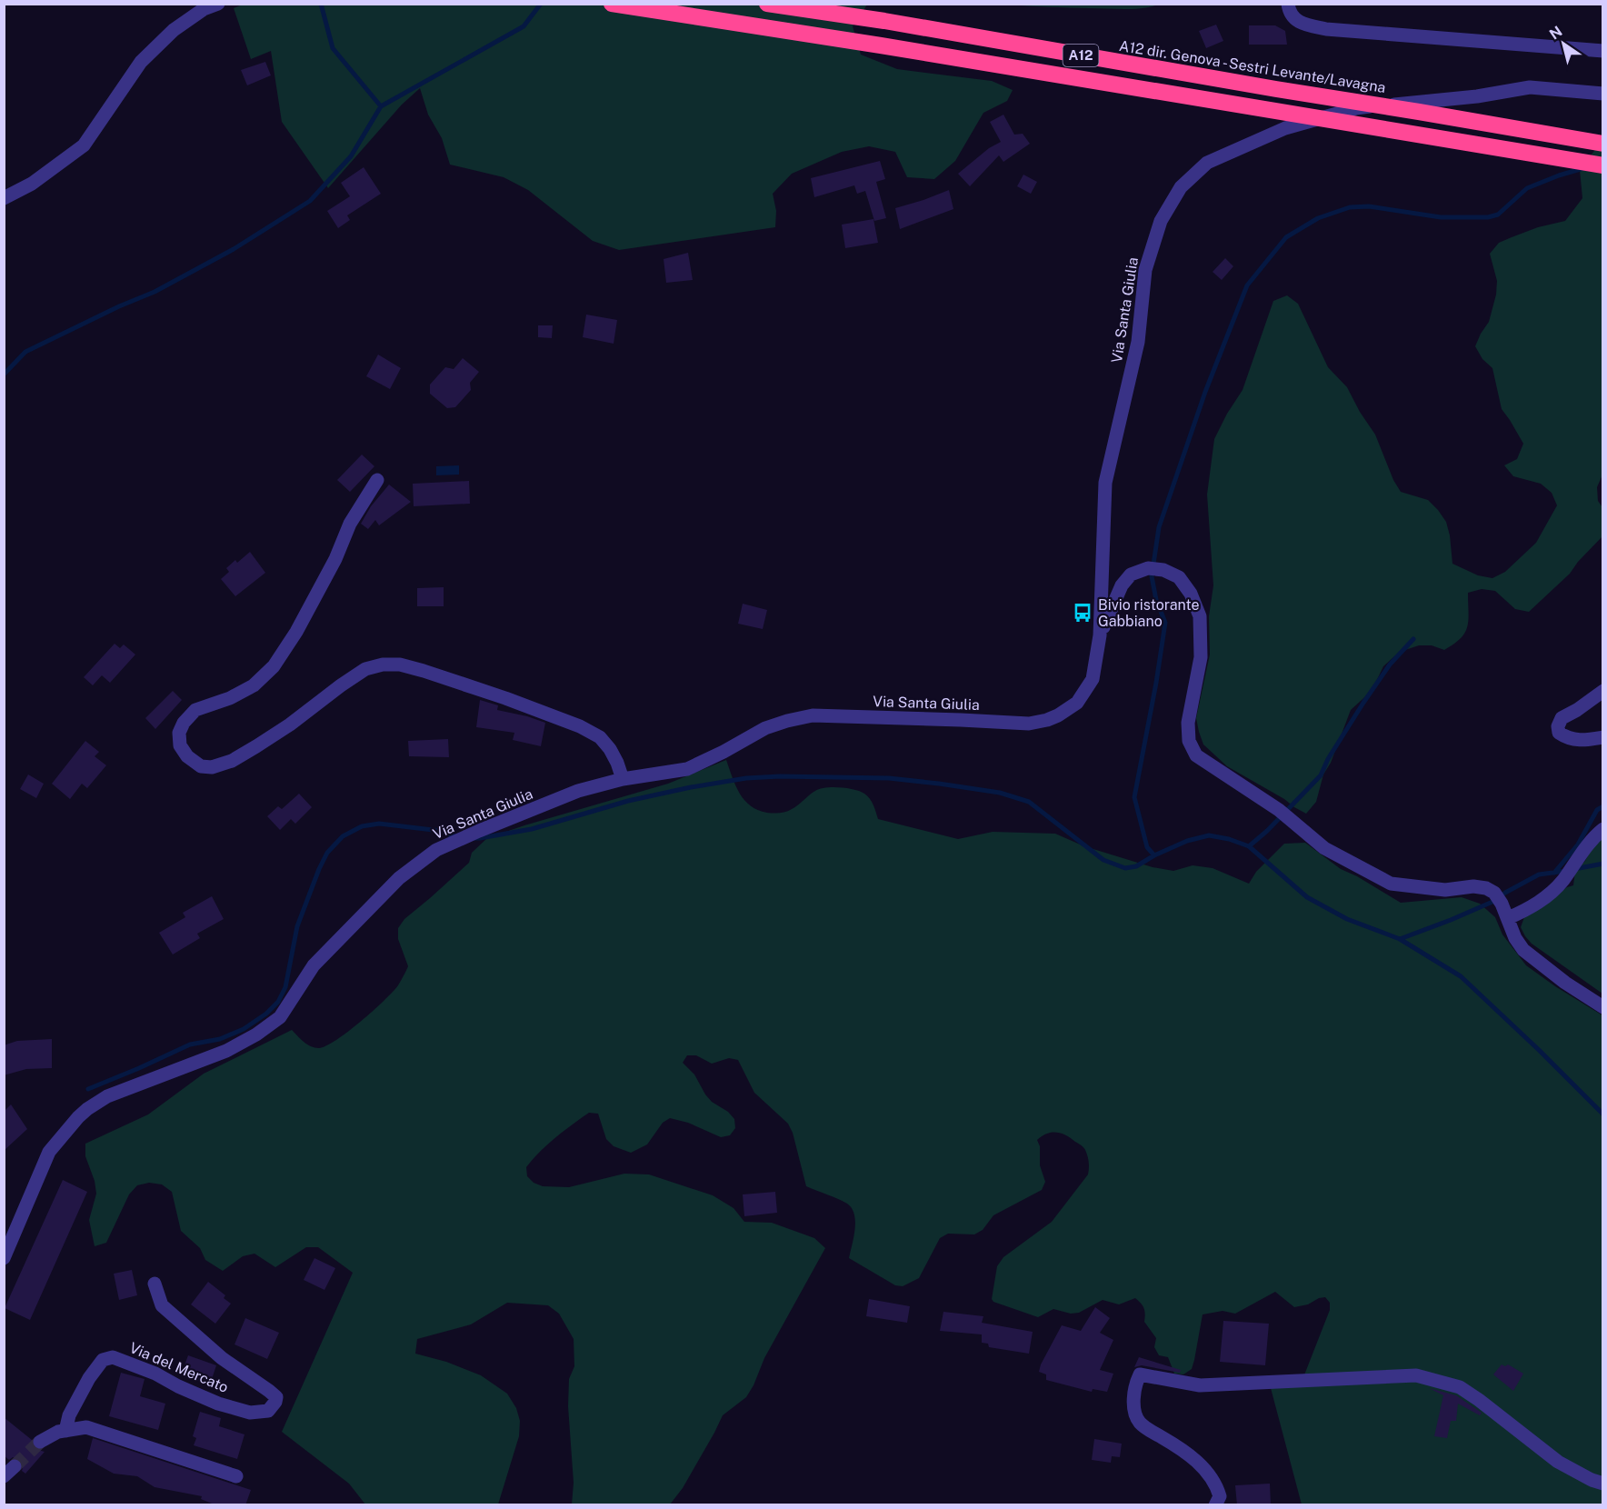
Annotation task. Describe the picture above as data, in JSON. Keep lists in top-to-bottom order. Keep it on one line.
{"streets":{"highway":["A12","A12 dir. Genova - Sestri Levante/Lavagna"],"street":["Via Santa Giulia","Via del Mercato"]},"places":{"bus stop":["Bivio ristorante Gabbiano"]},"north":"top left"}
